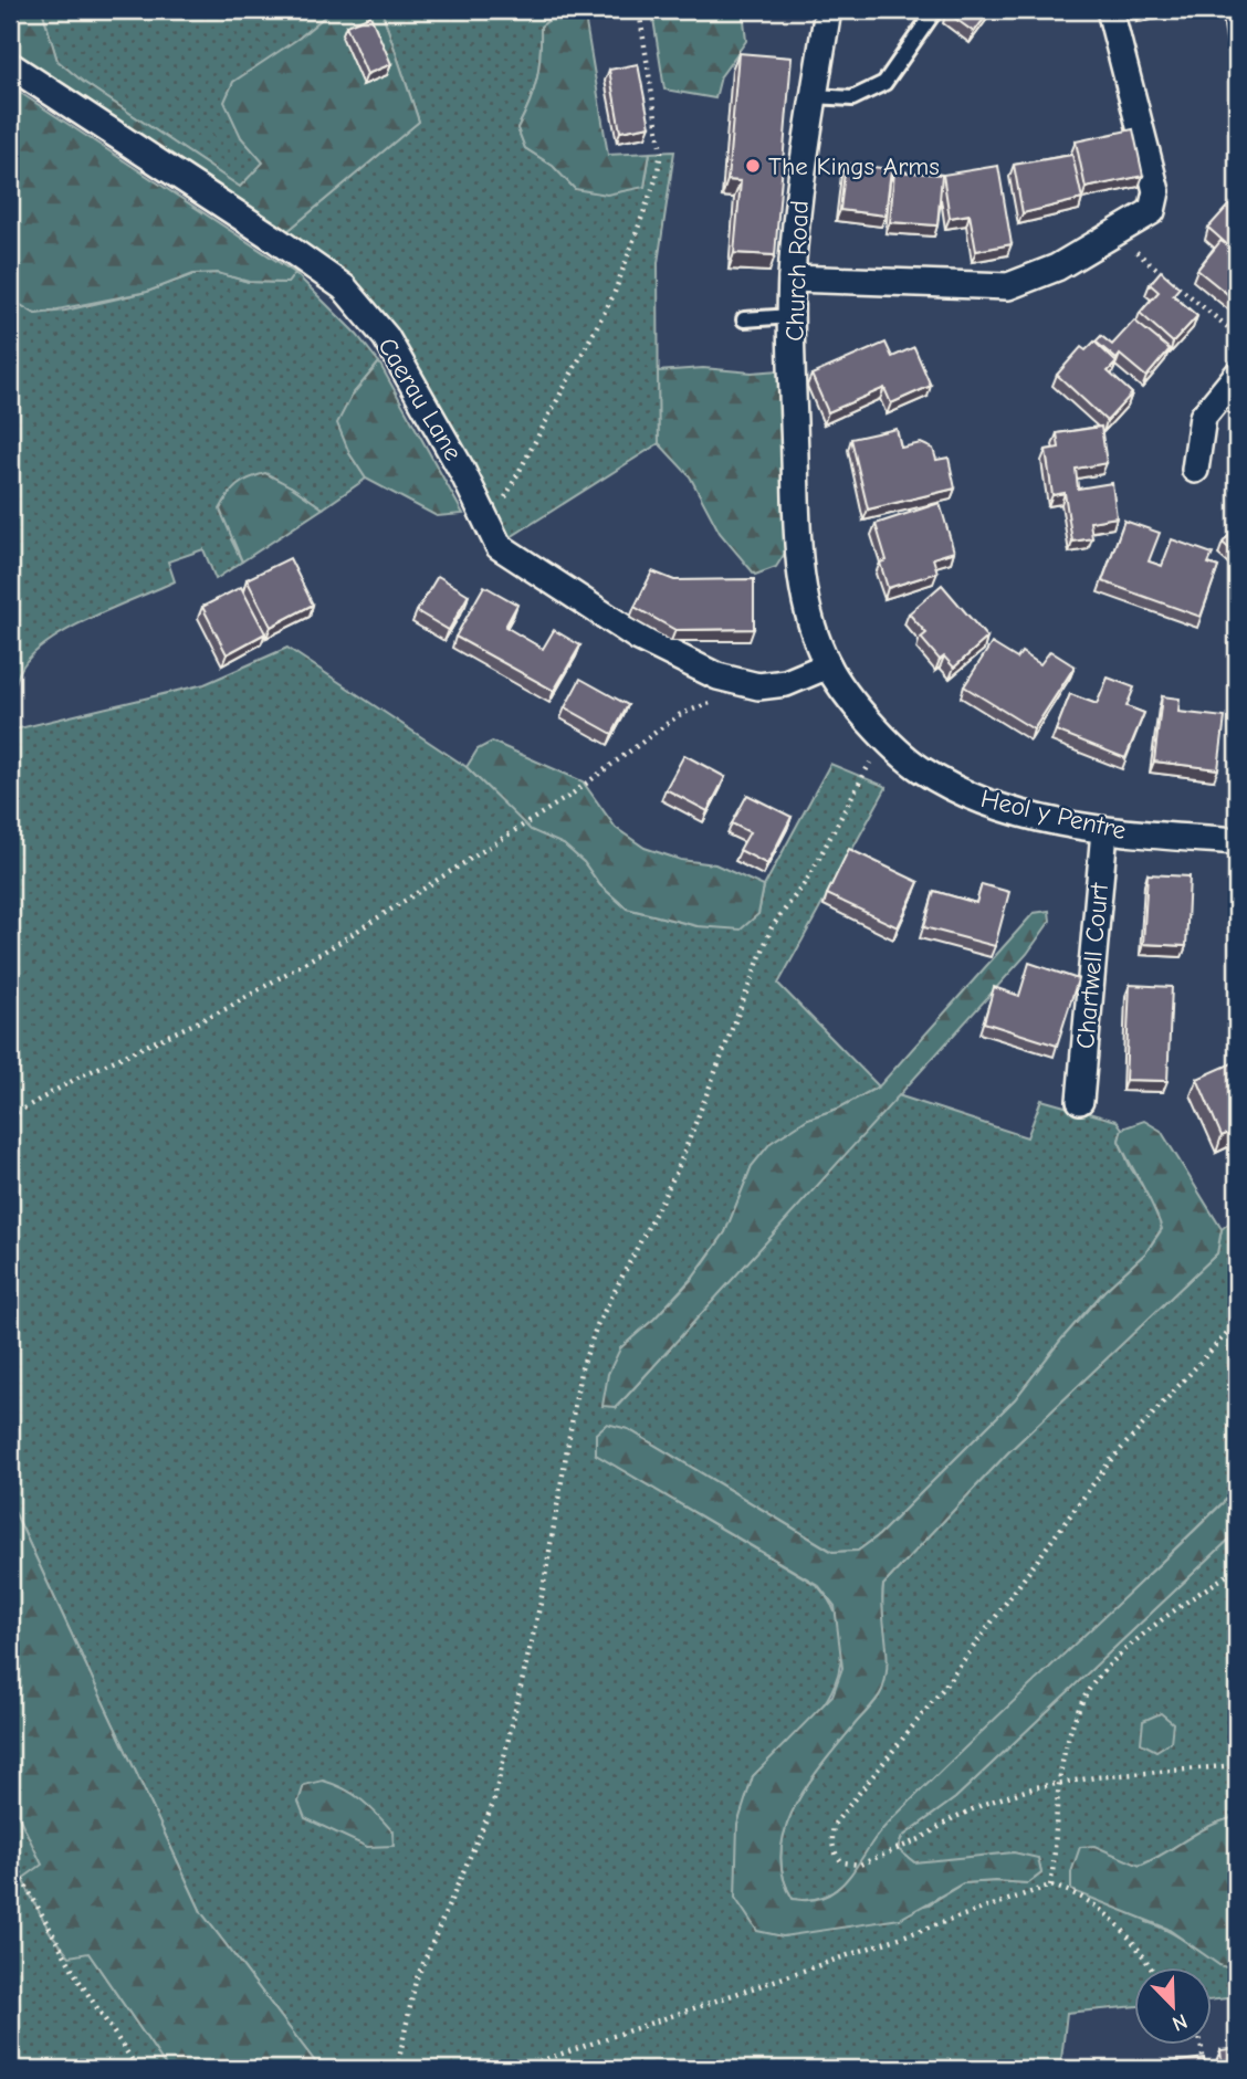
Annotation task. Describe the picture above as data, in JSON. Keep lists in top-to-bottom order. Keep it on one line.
{"streets":{"street":["Church Road","Caerau Lane","Heol y Pentre","Chartwell Court"]},"crossings":[["Church Road","Heol y Pentre"],["Caerau Lane","Heol y Pentre"],["Heol y Pentre","Chartwell Court"]],"places":["The Kings Arms"],"north":"bottom right"}
